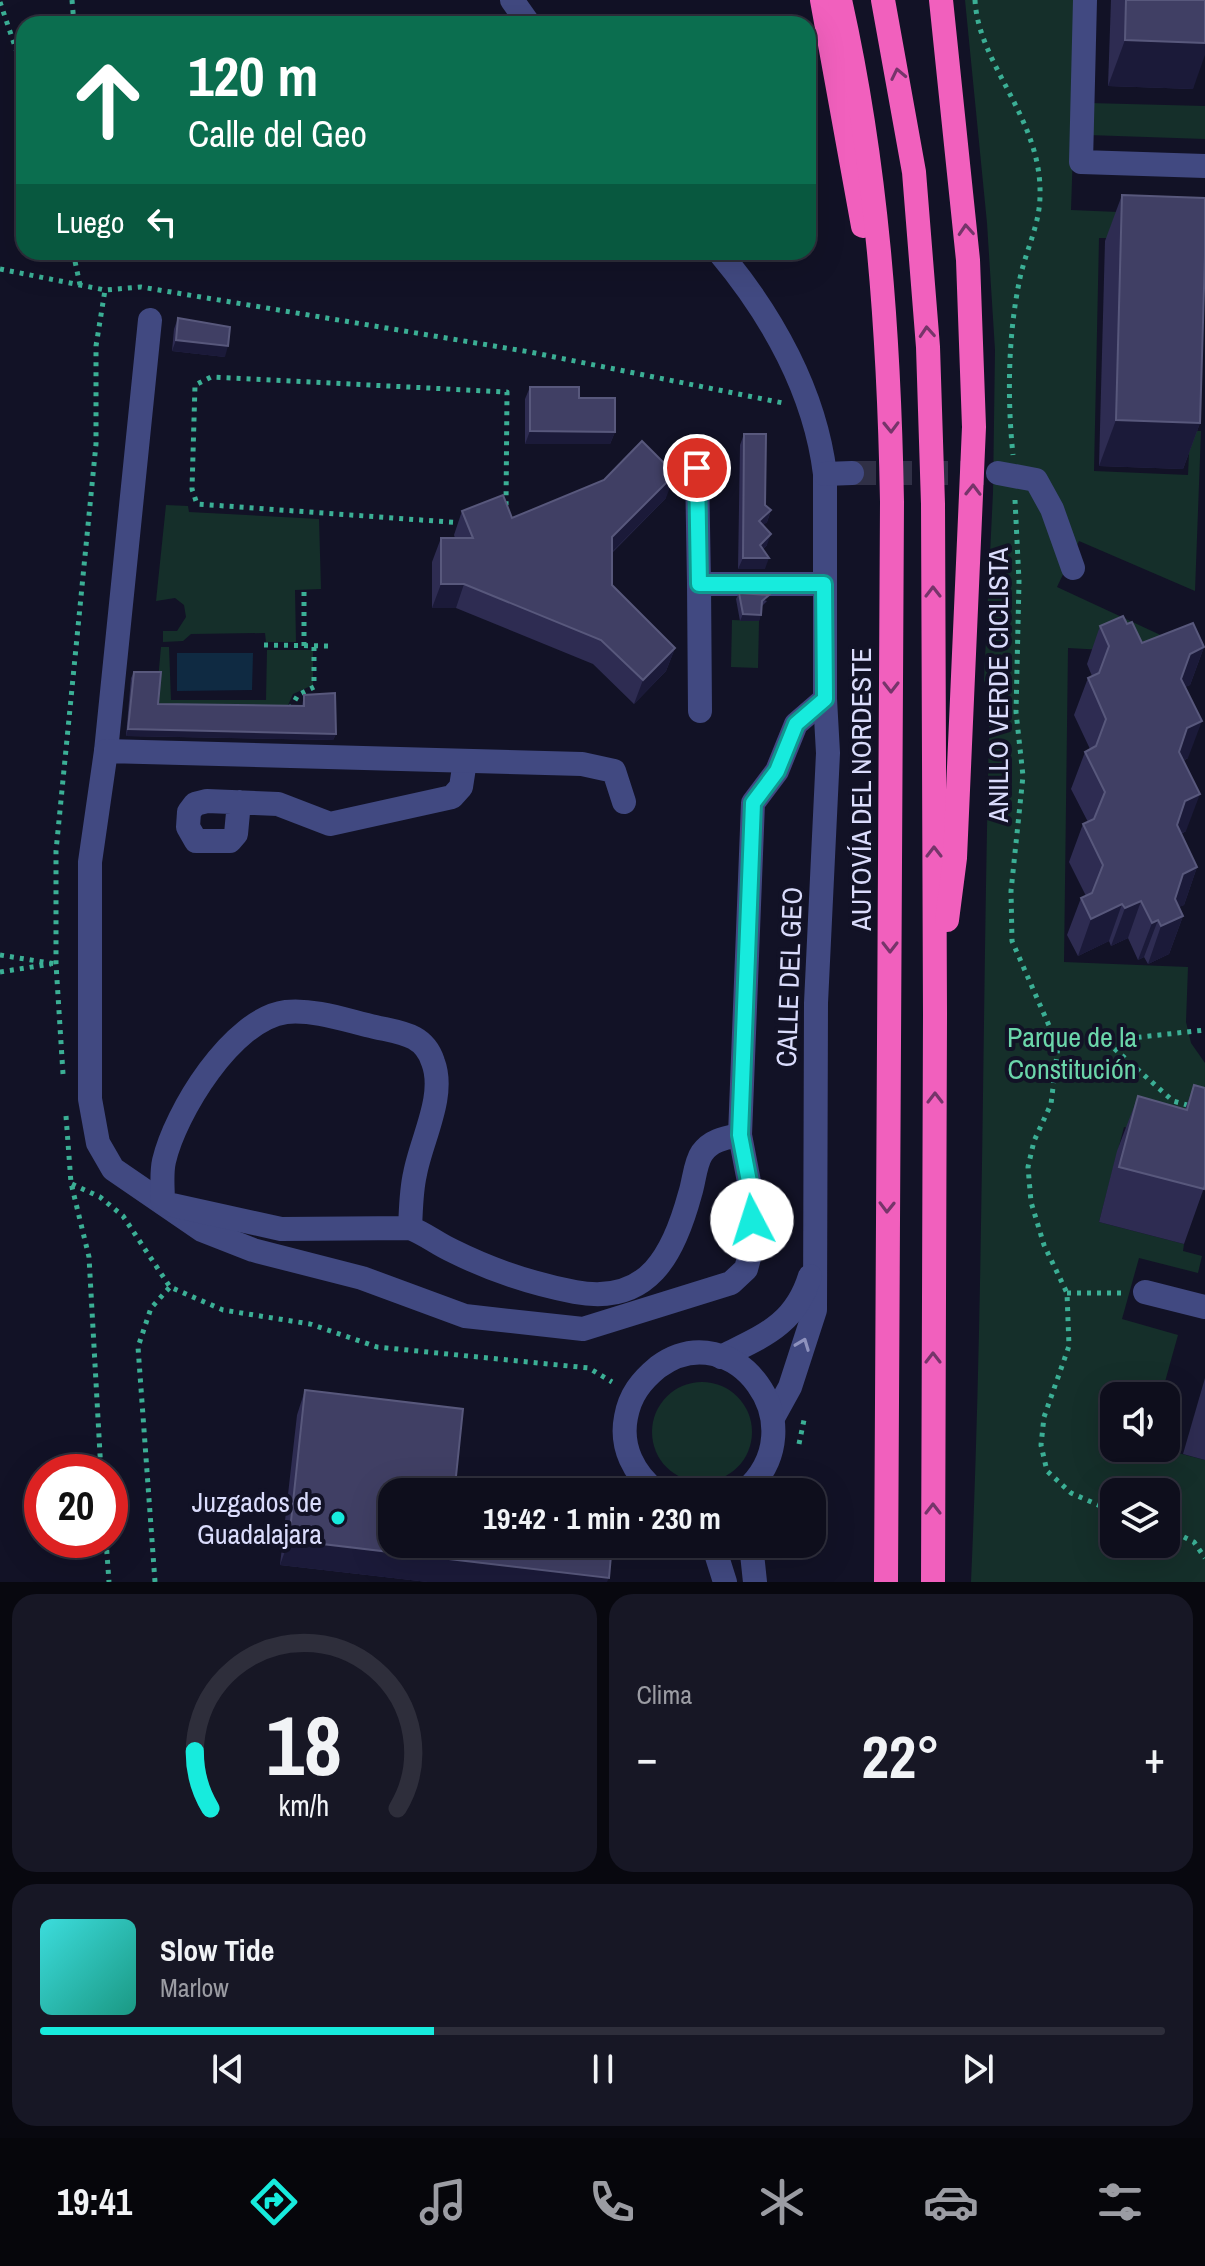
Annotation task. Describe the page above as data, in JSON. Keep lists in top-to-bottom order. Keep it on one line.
{"streets":{"highway":["AUTOVÍA DEL NORDESTE"],"street":["CALLE DEL GEO"],"path":["ANILLO VERDE CICLISTA"]},"parks":["Parque de la Constitución"],"places":["Juzgados de Guadalajara"],"page":{"turn":["120 m","Calle del Geo"],"then":"Luego","limit":"20","trip":"19:42 · 1 min · 230 m","tile":"Clima","heat":["−","22°","+"],"song":["Slow Tide","Marlow"],"tabs":"19:41","gauge":["18","km/h"]}}
